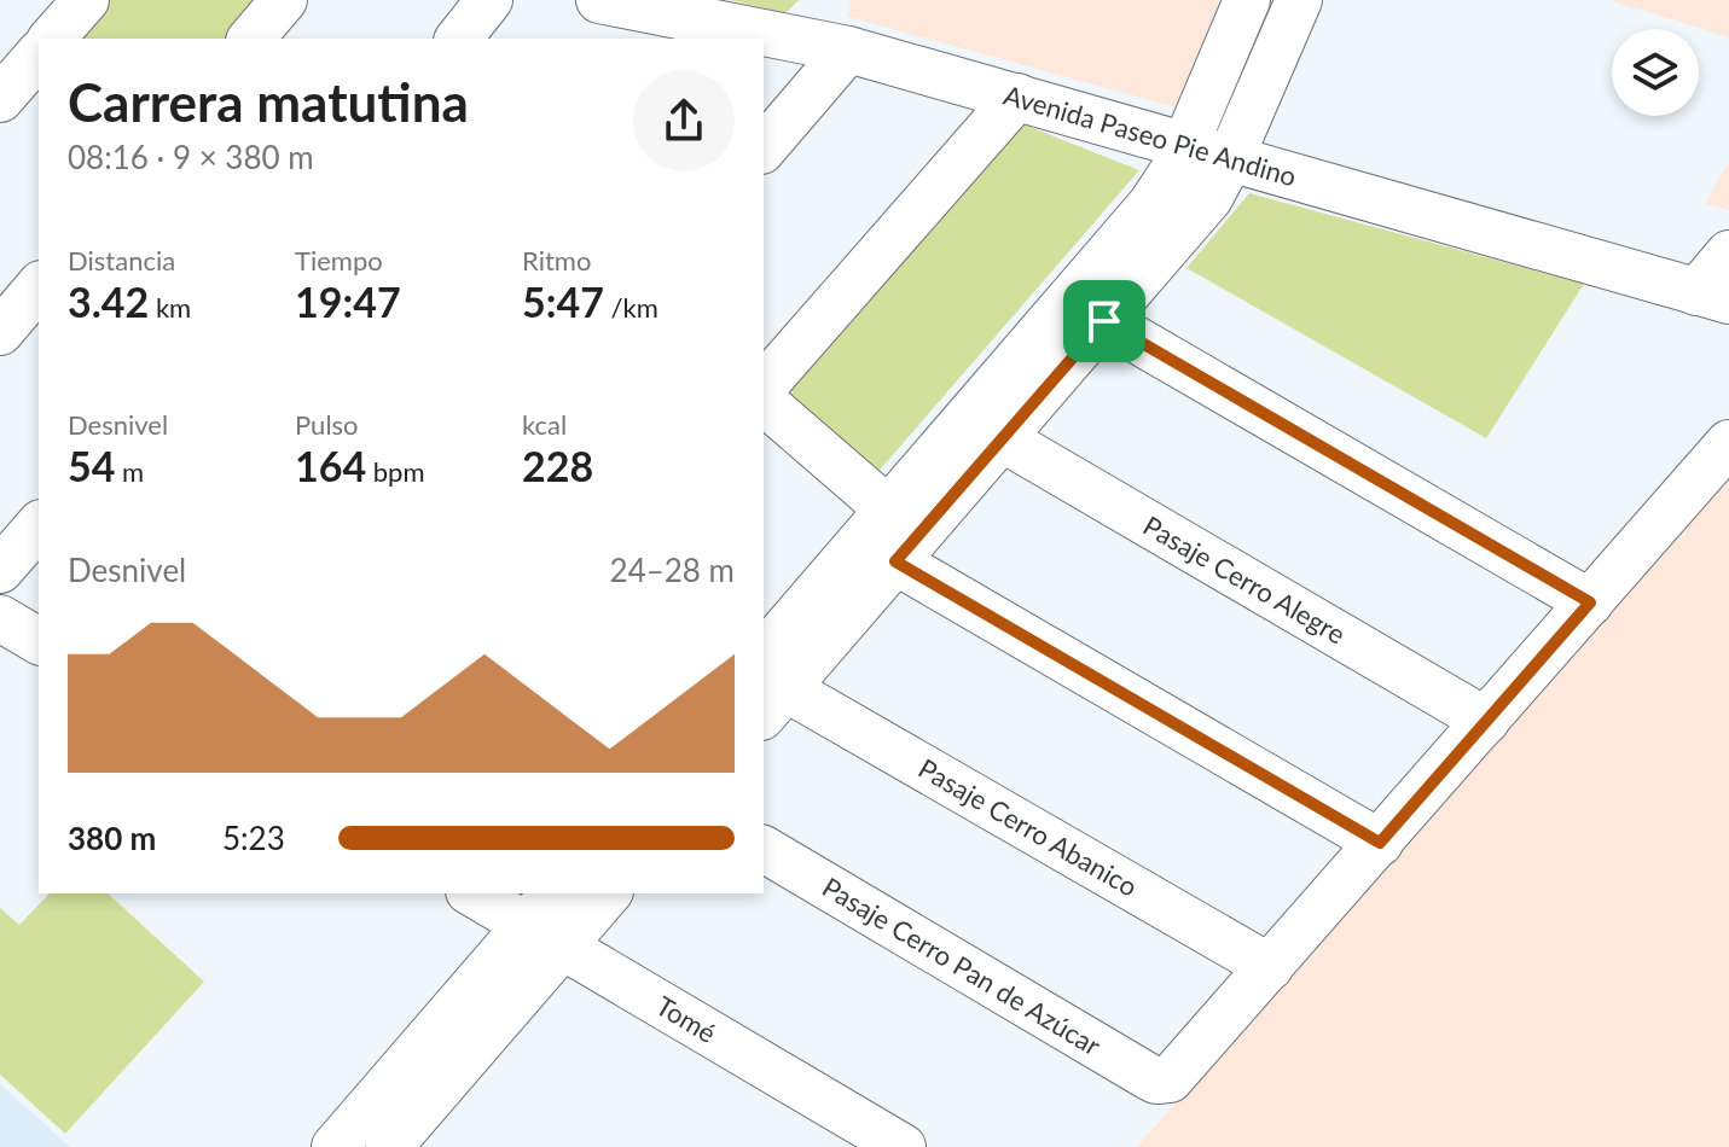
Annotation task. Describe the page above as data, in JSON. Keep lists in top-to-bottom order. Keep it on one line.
{"streets":{"street":["Avenida Paseo Pie Andino","Pasaje Cerro Alegre","Pasaje Cerro Abanico","Pasaje Cerro Pan de Azúcar","Tomé"]},"crossings":[["Pasaje Cerro Abanico","Pasaje Cerro Pan de Azúcar"]],"page":{"heading":["Carrera matutina","08:16 · 9 × 380 m"],"stats":[["Distancia","3.42 km"],["Tiempo","19:47"],["Ritmo","5:47 /km"],["Desnivel","54 m"],["Pulso","164 bpm"],["kcal","228"]],"chart":["Desnivel","24–28 m"],"list":[{"name":"380 m","note":"5:23"}]}}
